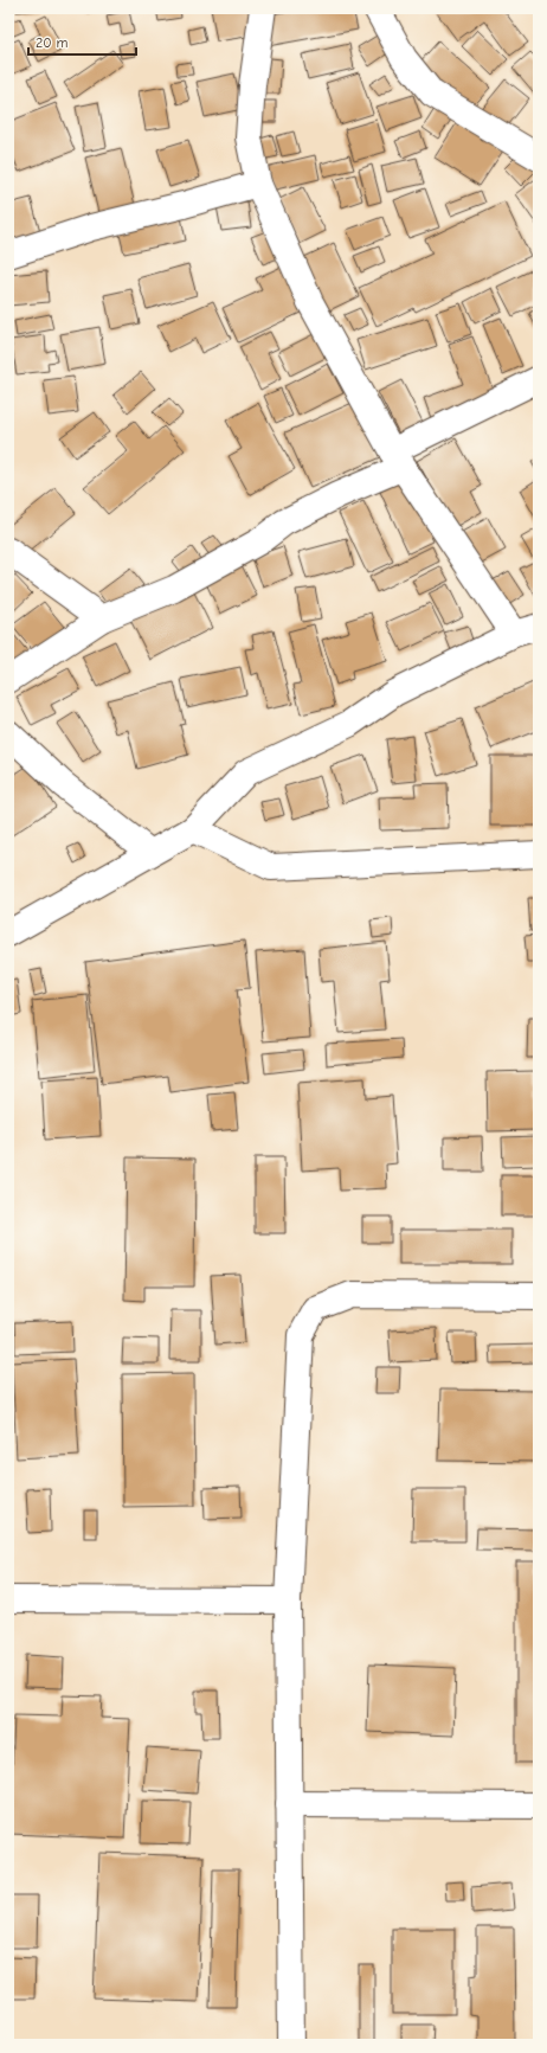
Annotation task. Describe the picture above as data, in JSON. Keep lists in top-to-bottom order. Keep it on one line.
{"scale_bar":"20 m"}
